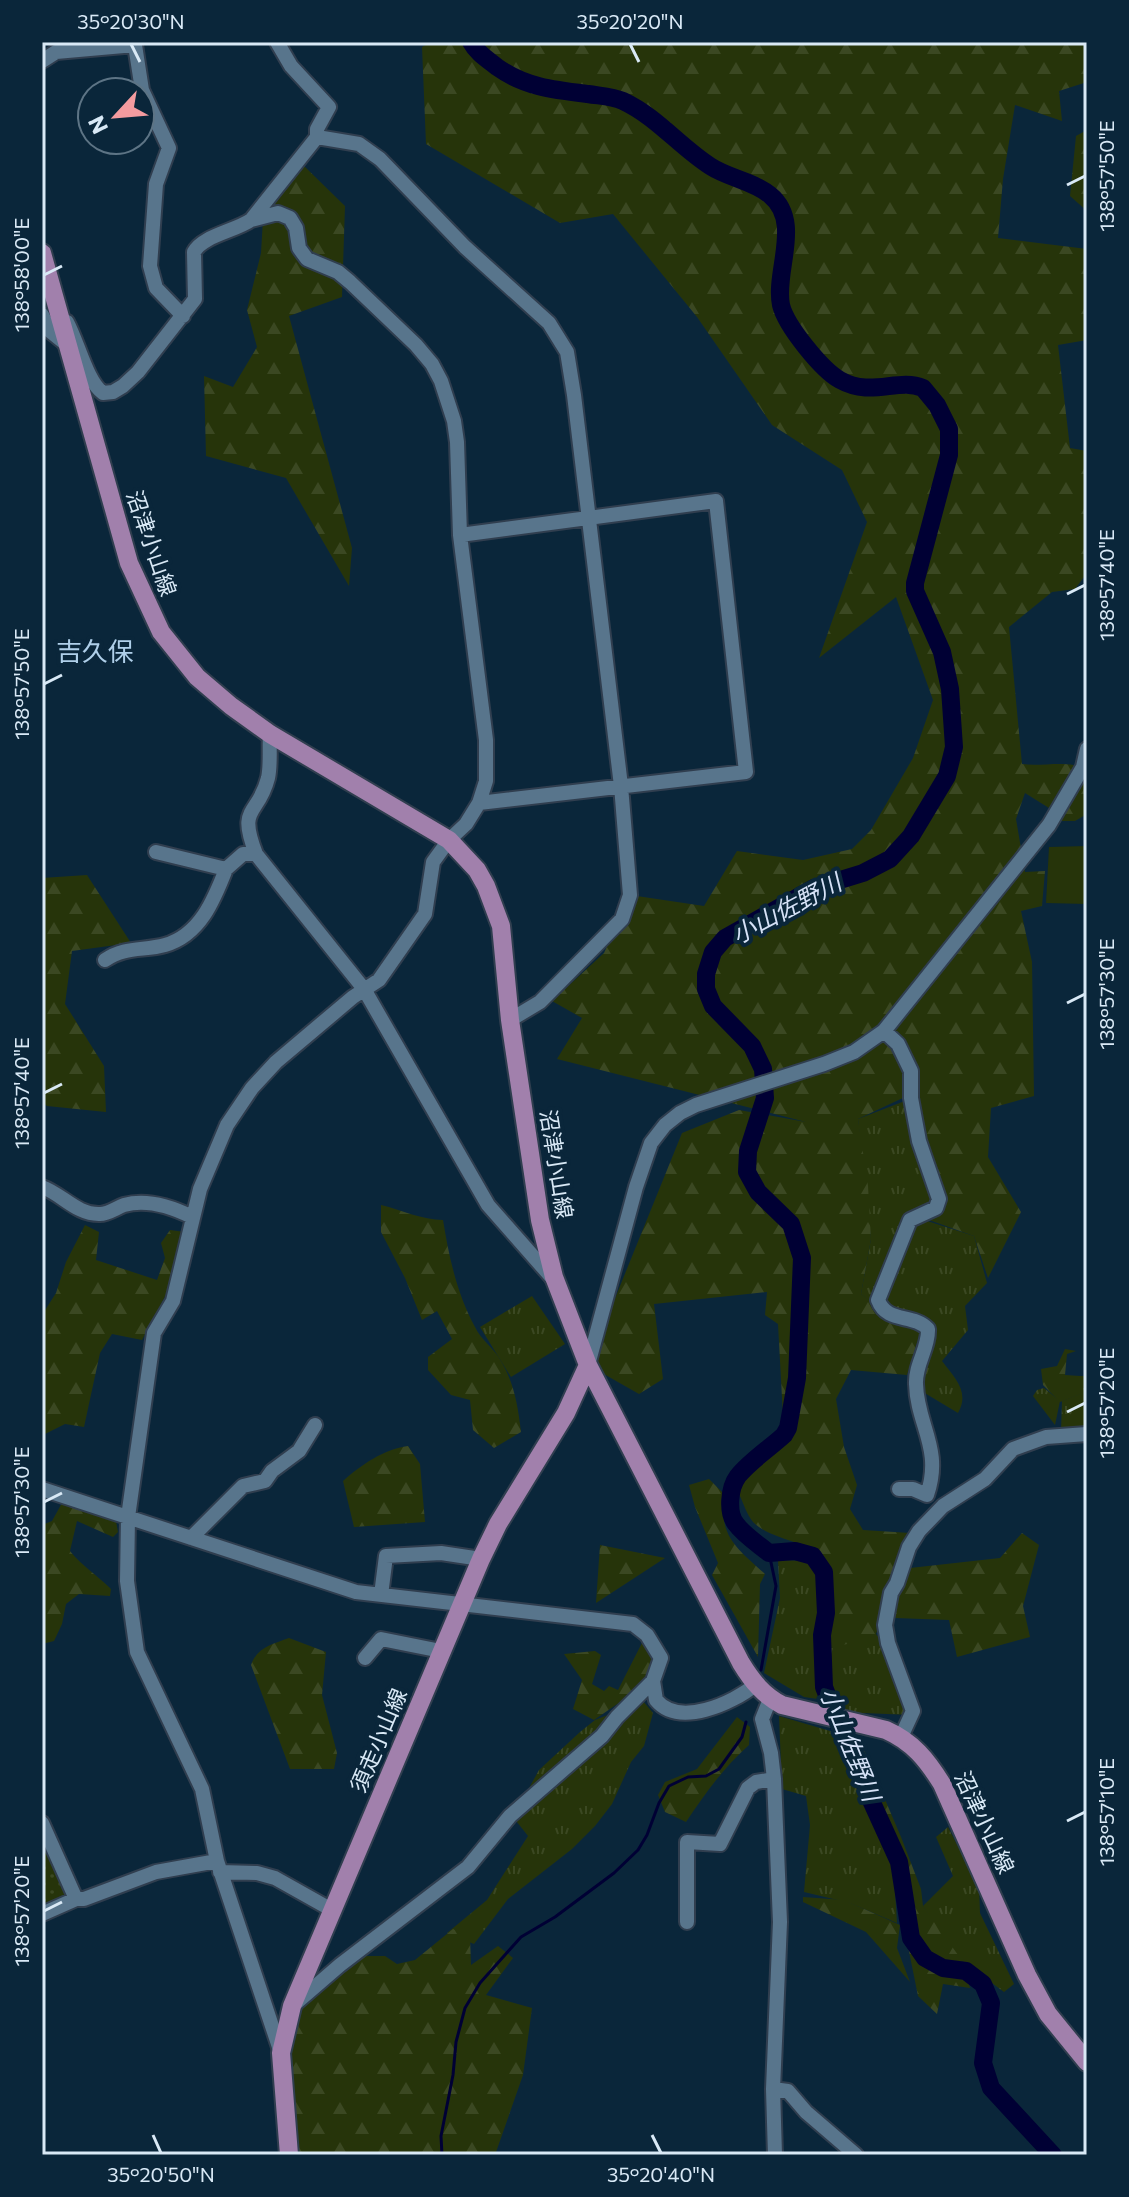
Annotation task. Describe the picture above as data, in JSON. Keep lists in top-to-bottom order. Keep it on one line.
{"streets":{"main road":["沼津小山線","須走小山線"]},"crossings":[["沼津小山線","須走小山線"]],"districts":["吉久保"],"water":["小山佐野川"],"north":"bottom left","coordinates":["35°20'30\"N","35°20'20\"N","138°57'50\"E","138°58'00\"E","138°57'40\"E","138°57'30\"E","138°57'20\"E","138°57'10\"E","35°20'50\"N","35°20'40\"N"]}
